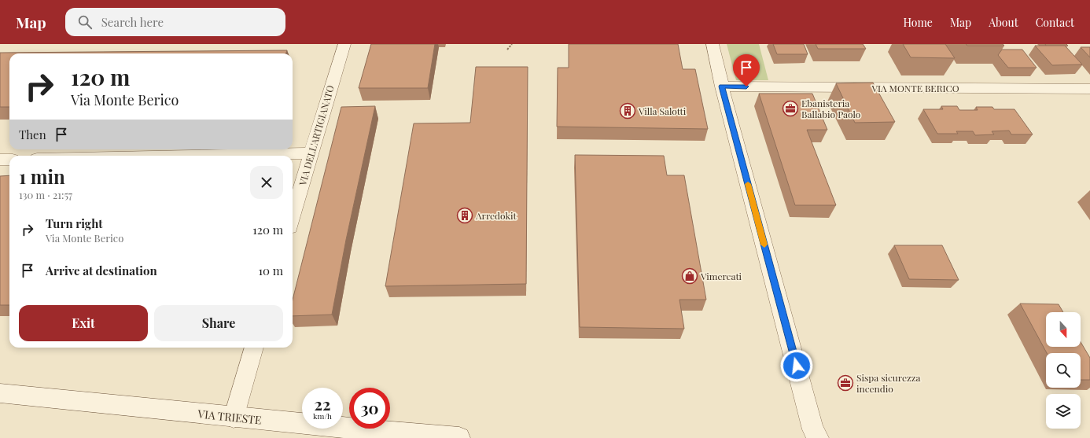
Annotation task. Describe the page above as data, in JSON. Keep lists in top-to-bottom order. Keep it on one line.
{"streets":{"street":["VIA MONTE BERICO","VIA DELL'ARTIGIANATO","VIA TRIESTE"]},"places":{"office":["Ebanisteria Ballabio Paolo","Sispa sicurezza incendio"],"building":["Villa Salotti","Arredokit"],"shop":["Vimercati"]},"north":"bottom","page":{"header":"Map","search":"Search here","nav":["Home","Map","About","Contact"],"turn":["120 m","Via Monte Berico"],"then":"Then","heading":["1 min","130 m · 21:57"],"list":[{"name":"Turn right","note":"Via Monte Berico","value":"120 m"},{"name":"Arrive at destination","value":"10 m"}],"buttons":["Exit","Share"],"speed":"22 km/h","limit":"30"}}
